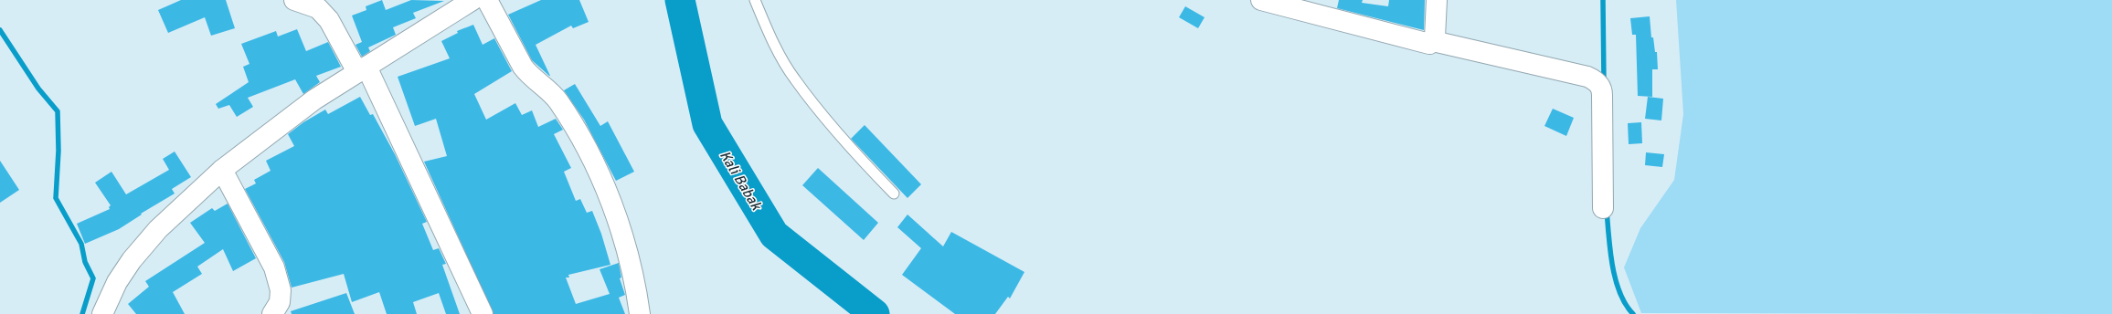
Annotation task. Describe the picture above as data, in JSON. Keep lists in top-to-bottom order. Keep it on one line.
{"water":["Kali Babak"]}
